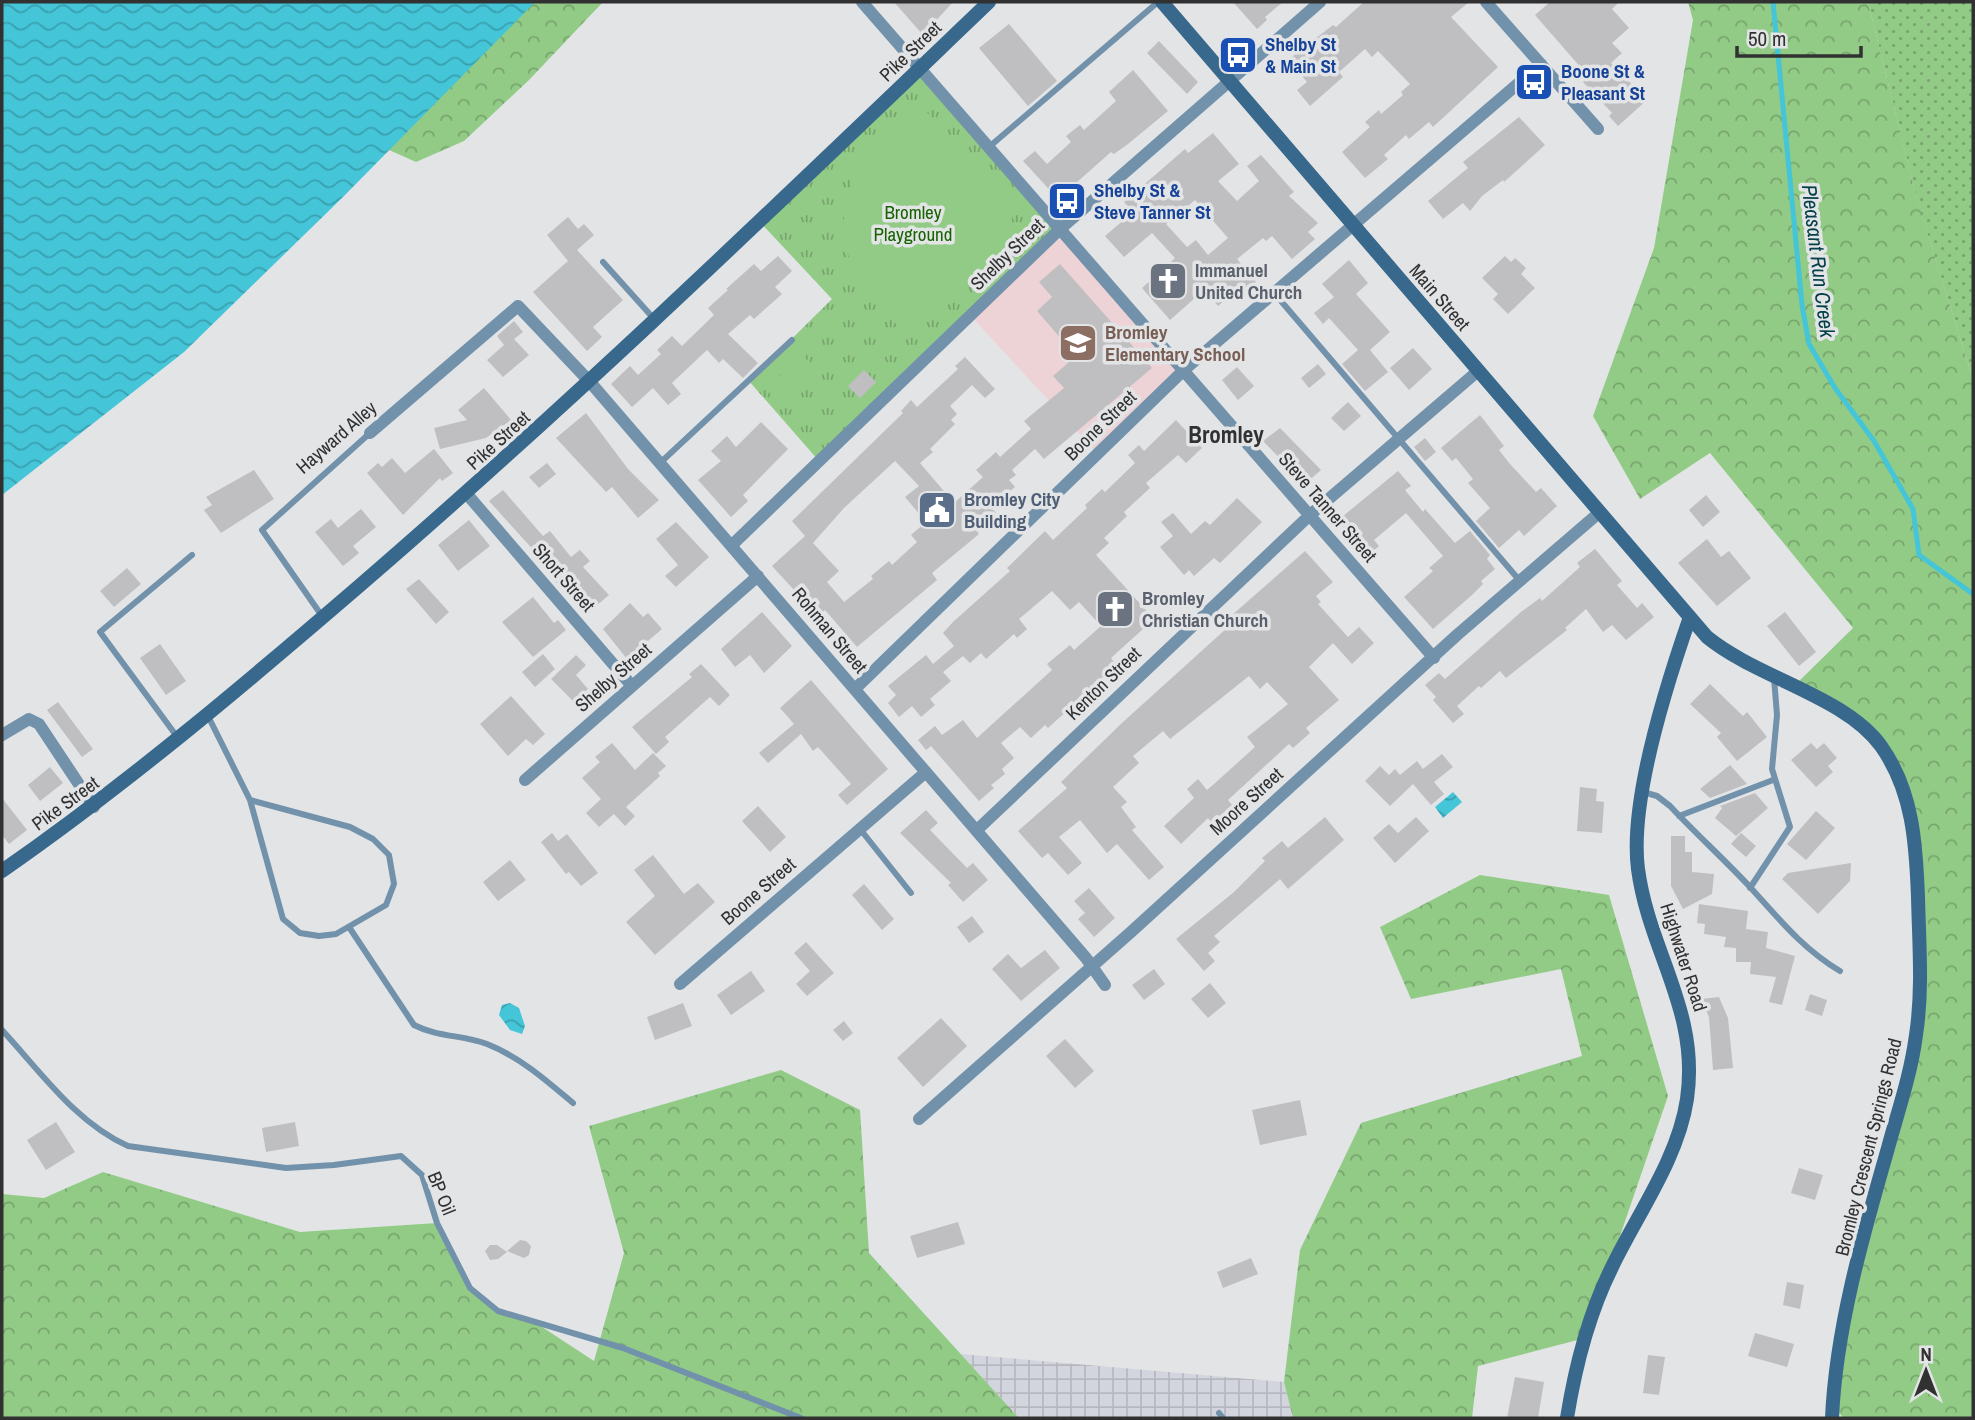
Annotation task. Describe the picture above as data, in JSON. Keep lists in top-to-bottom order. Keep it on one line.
{"streets":{"street":["Pike Street","Shelby Street","Main Street","Boone Street","Hayward Alley","Steve Tanner Street","Short Street","Rohman Street","Kenton Street","Moore Street","Highwater Road","Bromley Crescent Springs Road"],"lane":["BP Oil"]},"crossings":[["Pike Street","Hayward Alley"],["Pike Street","Steve Tanner Street"],["Pike Street","Short Street"],["Pike Street","Rohman Street"],["Shelby Street","Main Street"],["Shelby Street","Steve Tanner Street"],["Shelby Street","Short Street"],["Shelby Street","Rohman Street"],["Main Street","Boone Street"],["Main Street","Kenton Street"],["Main Street","Moore Street"],["Main Street","Highwater Road"],["Main Street","Bromley Crescent Springs Road"],["Boone Street","Steve Tanner Street"],["Boone Street","Rohman Street"],["Hayward Alley","Rohman Street"],["Steve Tanner Street","Kenton Street"],["Steve Tanner Street","Moore Street"],["Rohman Street","Kenton Street"],["Rohman Street","Moore Street"],["Highwater Road","Bromley Crescent Springs Road"]],"districts":["Bromley"],"water":["Pleasant Run Creek"],"parks":["Bromley Playground"],"places":{"bus stop":["Shelby St & Main St","Boone St & Pleasant St","Shelby St & Steve Tanner St"],"church":["Immanuel United Church","Bromley Christian Church"],"school or university":["Bromley Elementary School"],"public building":["Bromley City Building"]},"scale_bar":"50 m","north":"top"}
